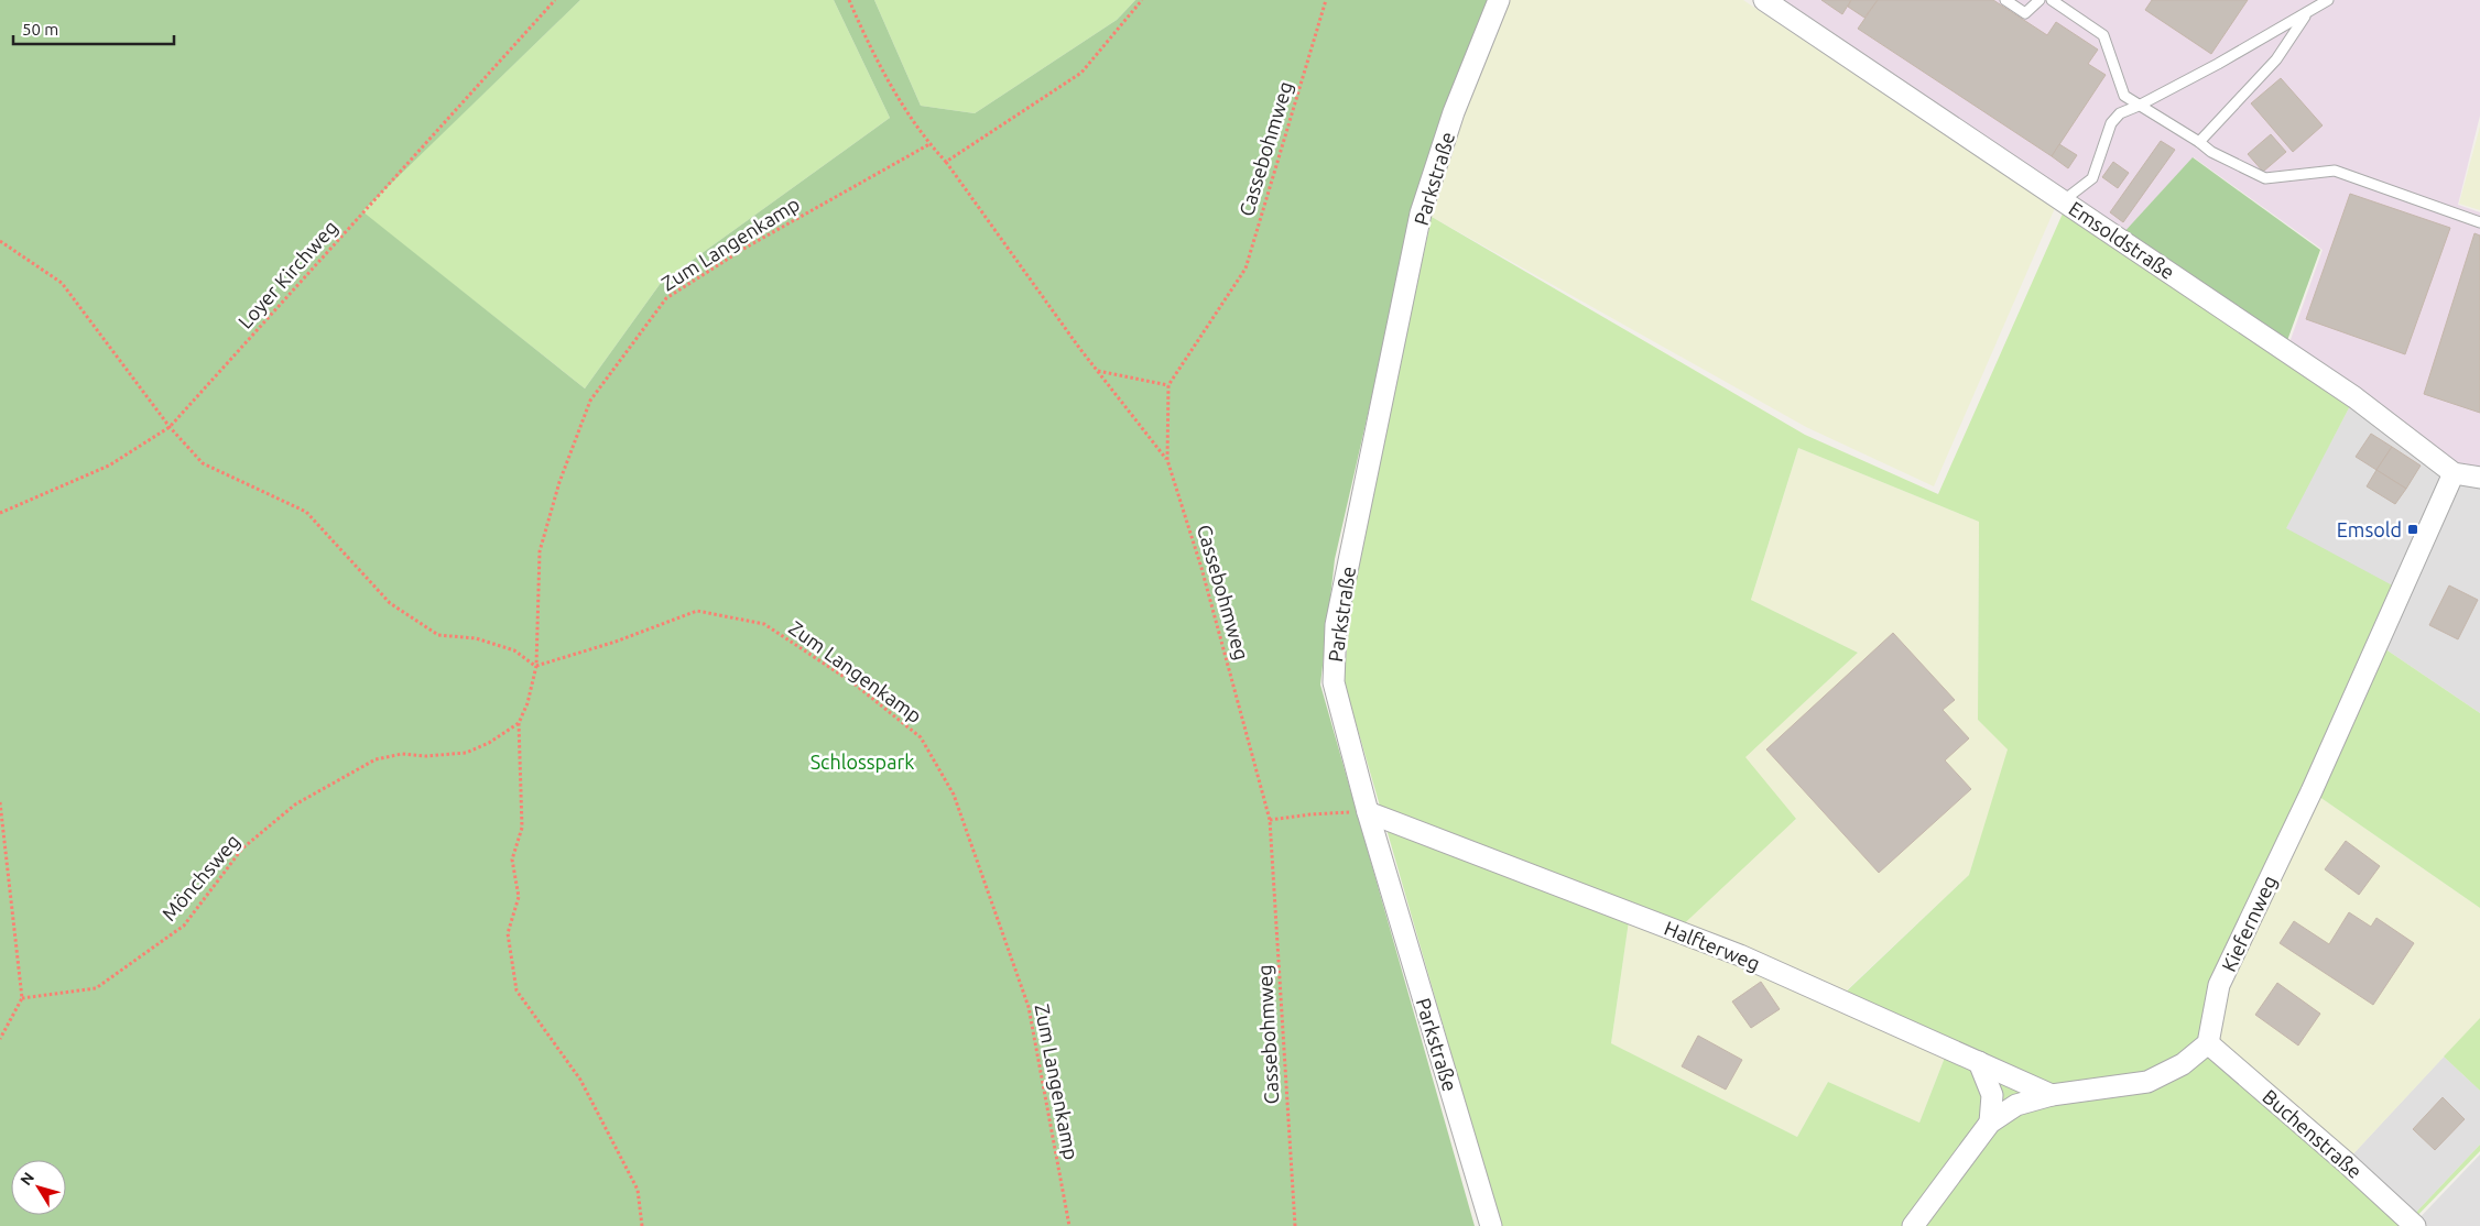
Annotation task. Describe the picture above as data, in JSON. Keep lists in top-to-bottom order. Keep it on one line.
{"streets":{"street":["Parkstraße","Emsoldstraße","Kiefernweg","Halfterweg","Buchenstraße"],"path":["Cassebohmweg","Zum Langenkamp","Loyer Kirchweg","Mönchsweg"]},"crossings":[["Parkstraße","Halfterweg"],["Emsoldstraße","Kiefernweg"],["Kiefernweg","Buchenstraße"]],"parks":["Schlosspark"],"places":{"transit":["Emsold"]},"scale_bar":"50 m","north":"top left"}
